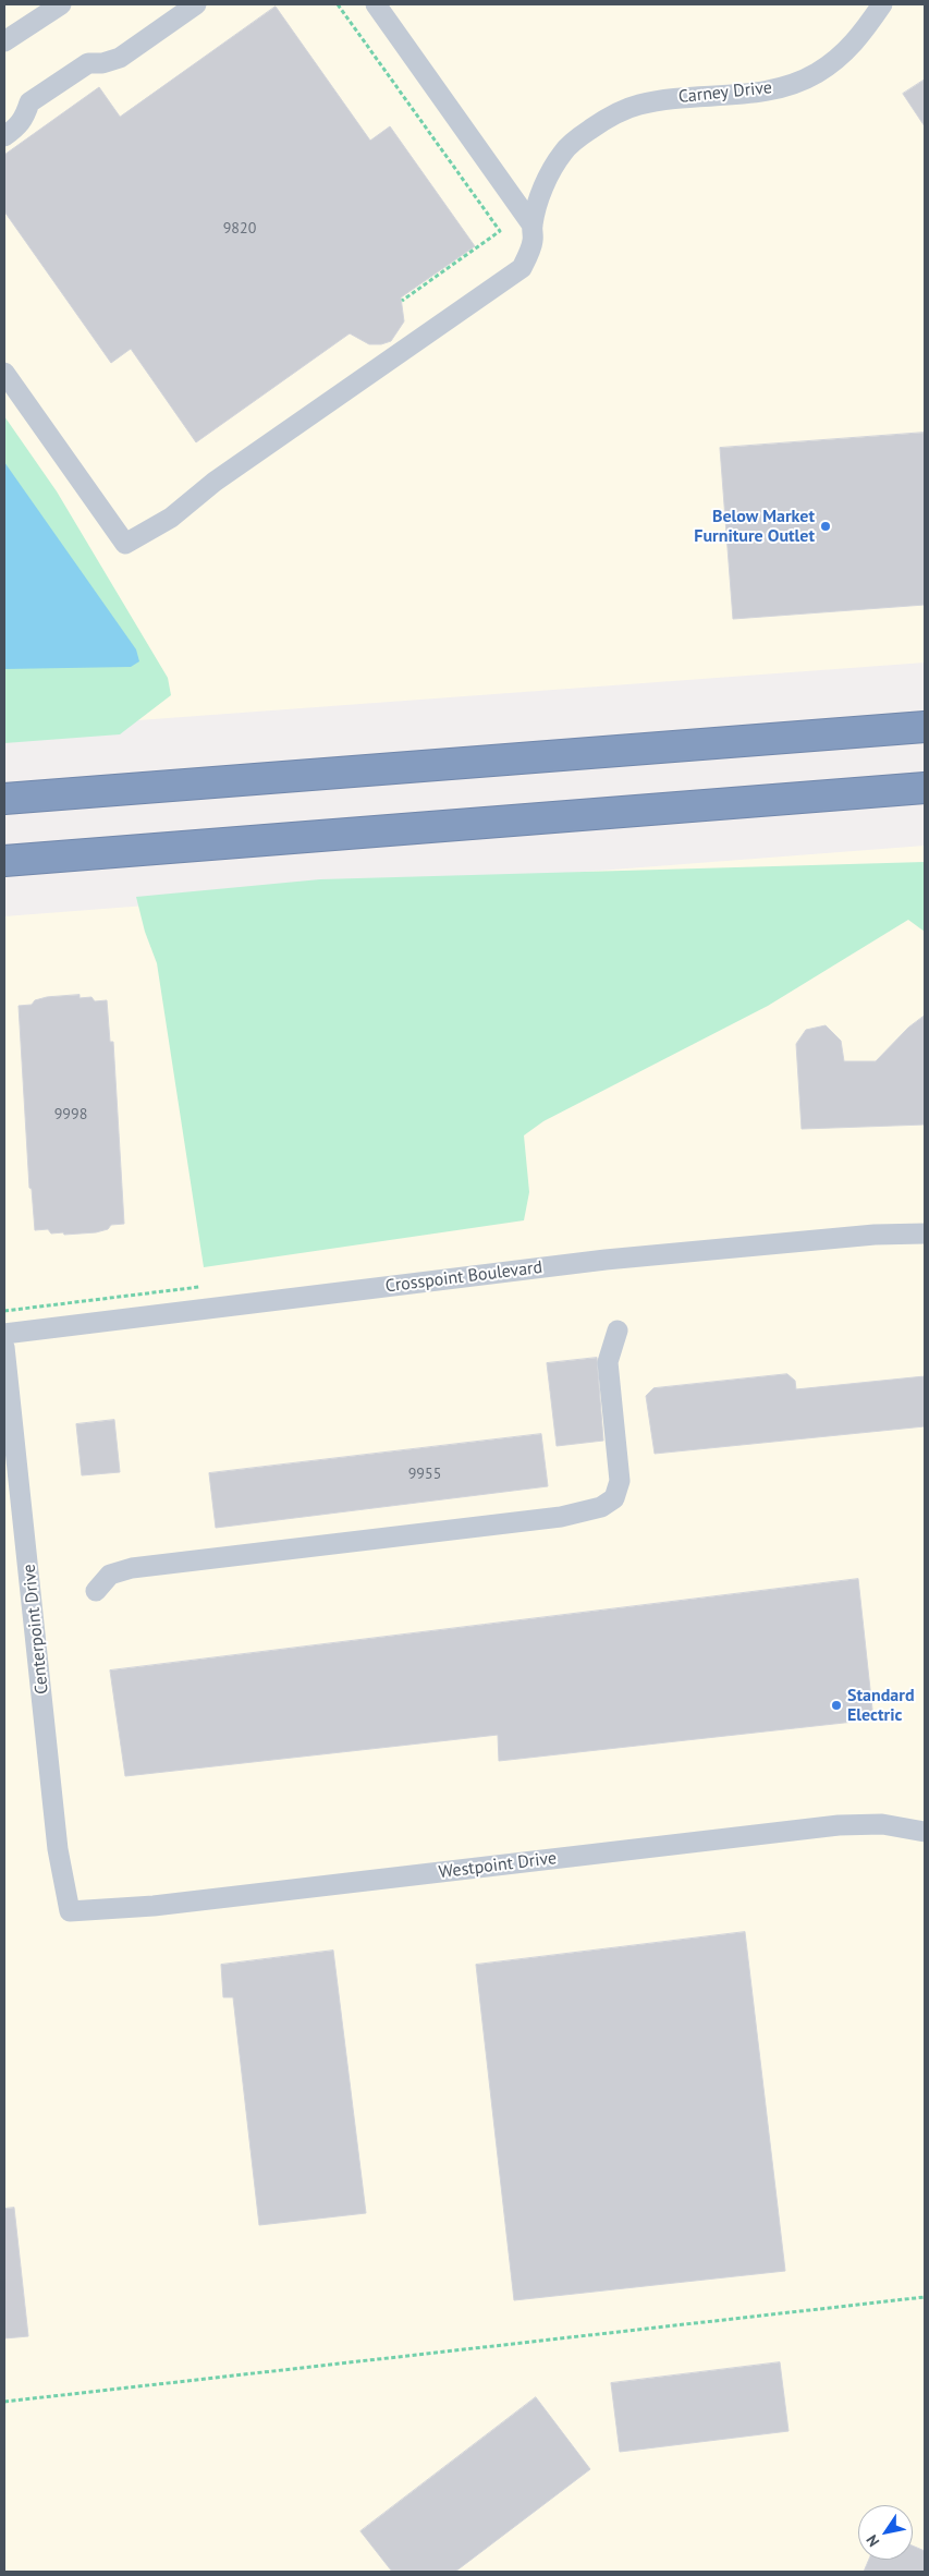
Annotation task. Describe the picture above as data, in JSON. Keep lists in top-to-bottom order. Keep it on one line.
{"streets":{"street":["Carney Drive","Crosspoint Boulevard","Centerpoint Drive","Westpoint Drive"]},"crossings":[["Centerpoint Drive","Westpoint Drive"]],"places":["Below Market Furniture Outlet","Standard Electric"],"house_numbers":["9820","9998","9955"],"north":"bottom left"}
